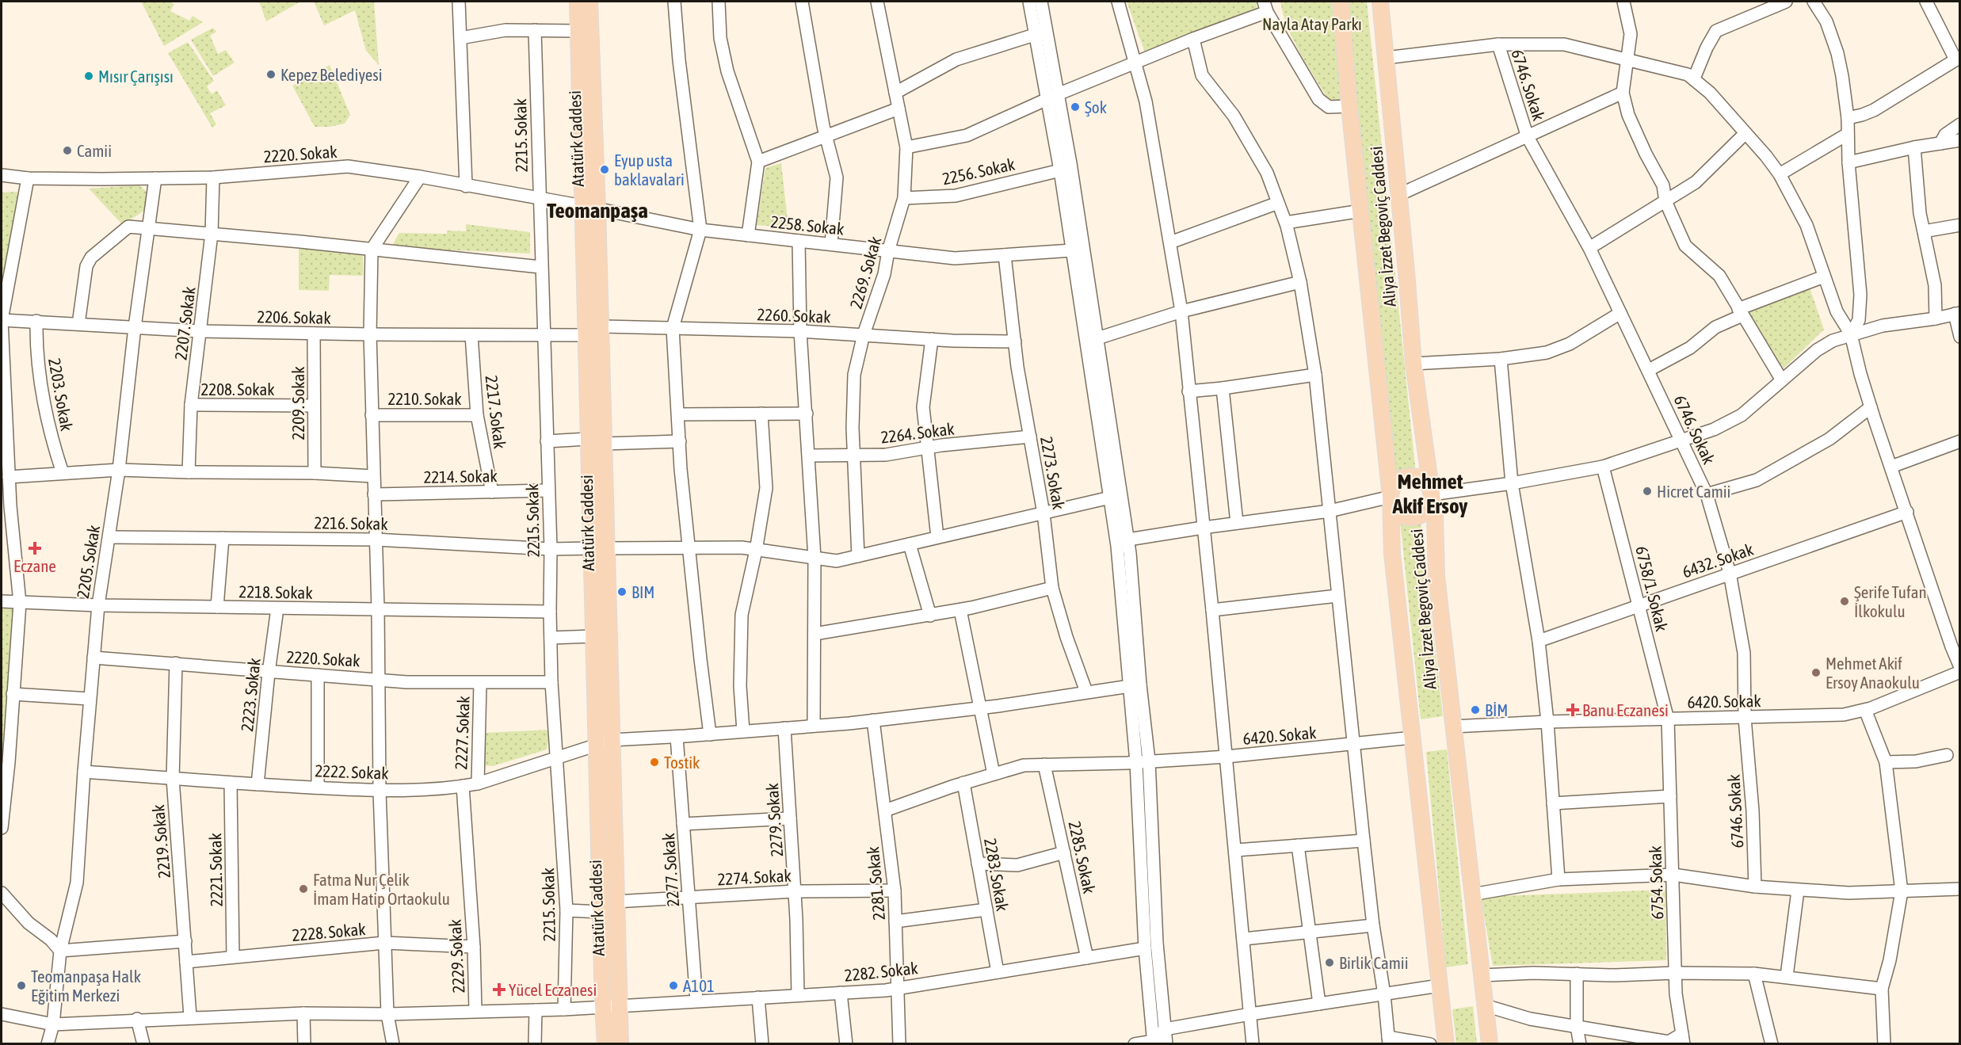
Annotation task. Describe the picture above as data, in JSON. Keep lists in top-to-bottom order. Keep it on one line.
{"streets":{"main road":["Atatürk Caddesi","Aliya İzzet Begoviç Caddesi"],"street":["6746. Sokak","2215. Sokak","2220. Sokak","2256. Sokak","2258. Sokak","2269. Sokak","2260. Sokak","2206. Sokak","2207. Sokak","2208. Sokak","2203. Sokak","2210. Sokak","2209. Sokak","2217. Sokak","2264. Sokak","2273. Sokak","2214. Sokak","2216. Sokak","6432. Sokak","2205. Sokak","6758/1. Sokak","2218. Sokak","2223. Sokak","6420. Sokak","2227. Sokak","2222. Sokak","2279. Sokak","2219. Sokak","2285. Sokak","2221. Sokak","2277. Sokak","2283. Sokak","2274. Sokak","6754. Sokak","2281. Sokak","2228. Sokak","2229. Sokak","2282. Sokak"]},"crossings":[["6746. Sokak","6432. Sokak"],["6746. Sokak","6420. Sokak"],["2215. Sokak","2220. Sokak"],["2215. Sokak","2206. Sokak"],["2215. Sokak","2214. Sokak"],["2215. Sokak","2216. Sokak"],["2215. Sokak","2218. Sokak"],["2215. Sokak","2222. Sokak"],["2215. Sokak","2282. Sokak"],["Atatürk Caddesi","2220. Sokak"],["Atatürk Caddesi","2258. Sokak"],["Atatürk Caddesi","2260. Sokak"],["Atatürk Caddesi","2206. Sokak"],["Atatürk Caddesi","2216. Sokak"],["Atatürk Caddesi","2222. Sokak"],["Atatürk Caddesi","2274. Sokak"],["Atatürk Caddesi","2282. Sokak"],["2220. Sokak","2258. Sokak"],["2220. Sokak","2207. Sokak"],["2220. Sokak","2205. Sokak"],["2220. Sokak","2223. Sokak"],["2220. Sokak","2227. Sokak"],["2220. Sokak","2219. Sokak"],["2256. Sokak","2269. Sokak"],["2258. Sokak","2269. Sokak"],["2258. Sokak","2273. Sokak"],["Aliya İzzet Begoviç Caddesi","6420. Sokak"],["2269. Sokak","2260. Sokak"],["2269. Sokak","2264. Sokak"],["2269. Sokak","2216. Sokak"],["2260. Sokak","2273. Sokak"],["2206. Sokak","2207. Sokak"],["2206. Sokak","2203. Sokak"],["2206. Sokak","2209. Sokak"],["2206. Sokak","2217. Sokak"],["2206. Sokak","2205. Sokak"],["2207. Sokak","2208. Sokak"],["2208. Sokak","2209. Sokak"],["2210. Sokak","2217. Sokak"],["2217. Sokak","2214. Sokak"],["2264. Sokak","2273. Sokak"],["2273. Sokak","2216. Sokak"],["2216. Sokak","2205. Sokak"],["6432. Sokak","6758/1. Sokak"],["2205. Sokak","2218. Sokak"],["2205. Sokak","2222. Sokak"],["2205. Sokak","2282. Sokak"],["6758/1. Sokak","6420. Sokak"],["6758/1. Sokak","6754. Sokak"],["2218. Sokak","2223. Sokak"],["2223. Sokak","2222. Sokak"],["6420. Sokak","2285. Sokak"],["6420. Sokak","2283. Sokak"],["6420. Sokak","6754. Sokak"],["6420. Sokak","2281. Sokak"],["2227. Sokak","2222. Sokak"],["2222. Sokak","2219. Sokak"],["2222. Sokak","2221. Sokak"],["2222. Sokak","2229. Sokak"],["2279. Sokak","2274. Sokak"],["2279. Sokak","2282. Sokak"],["2219. Sokak","2228. Sokak"],["2219. Sokak","2282. Sokak"],["2285. Sokak","2282. Sokak"],["2221. Sokak","2228. Sokak"],["2277. Sokak","2274. Sokak"],["2277. Sokak","2282. Sokak"],["2283. Sokak","2282. Sokak"],["2274. Sokak","2281. Sokak"],["2281. Sokak","2282. Sokak"],["2228. Sokak","2229. Sokak"],["2229. Sokak","2282. Sokak"]],"districts":["Teomanpaşa","Mehmet Akif Ersoy"],"parks":["Nayla Atay Parkı"],"places":{"other":["Kepez Belediyesi","Mısır Çarışısı","Şok","Camii","Eyup usta baklavalari","Hicret Camii","BIM","Şerife Tufan İlkokulu","Mehmet Akif Ersoy Anaokulu","BİM","Tostik","Fatma Nur Çelik İmam Hatip Ortaokulu","Birlik Camii","Teomanpaşa Halk Eğitim Merkezi","A101"],"health":["Eczane","Banu Eczanesi","Yücel Eczanesi"]}}
